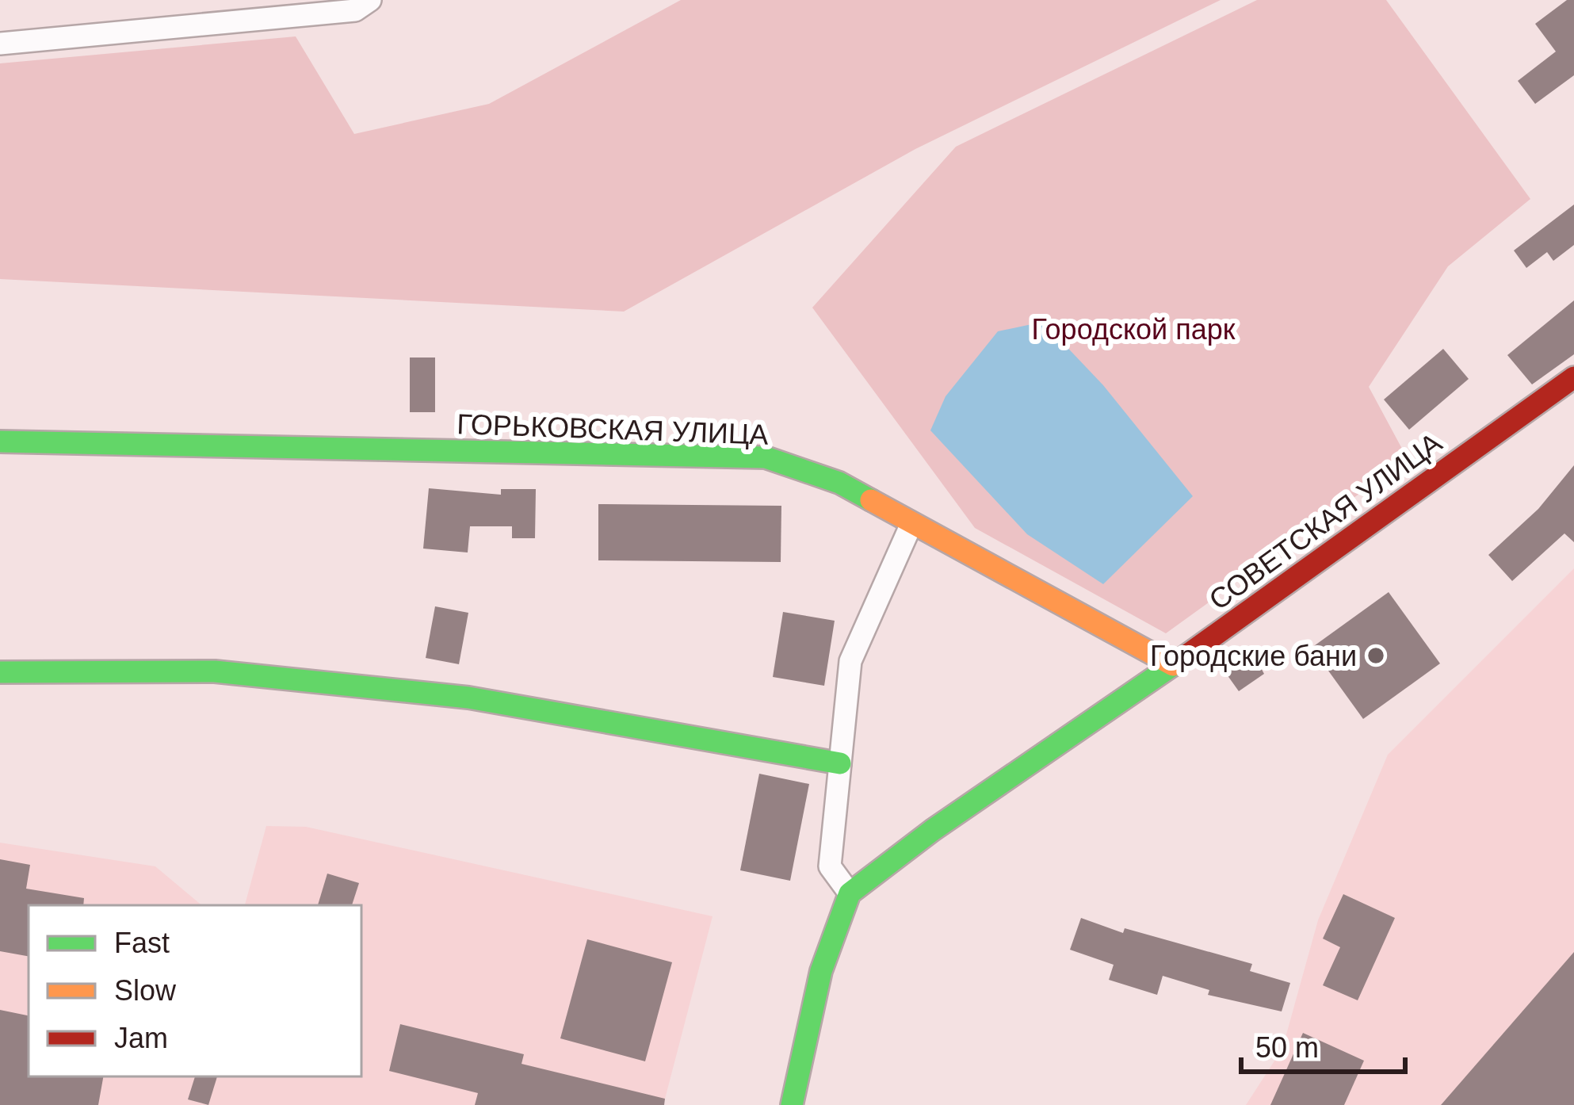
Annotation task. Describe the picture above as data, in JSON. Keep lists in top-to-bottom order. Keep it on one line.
{"streets":{"street":["ГОРЬКОВСКАЯ УЛИЦА","СОВЕТСКАЯ УЛИЦА"]},"crossings":[["ГОРЬКОВСКАЯ УЛИЦА","СОВЕТСКАЯ УЛИЦА"]],"parks":["Городской парк"],"places":["Городские бани"],"legend":["Fast","Slow","Jam"],"scale_bar":"50 m"}
